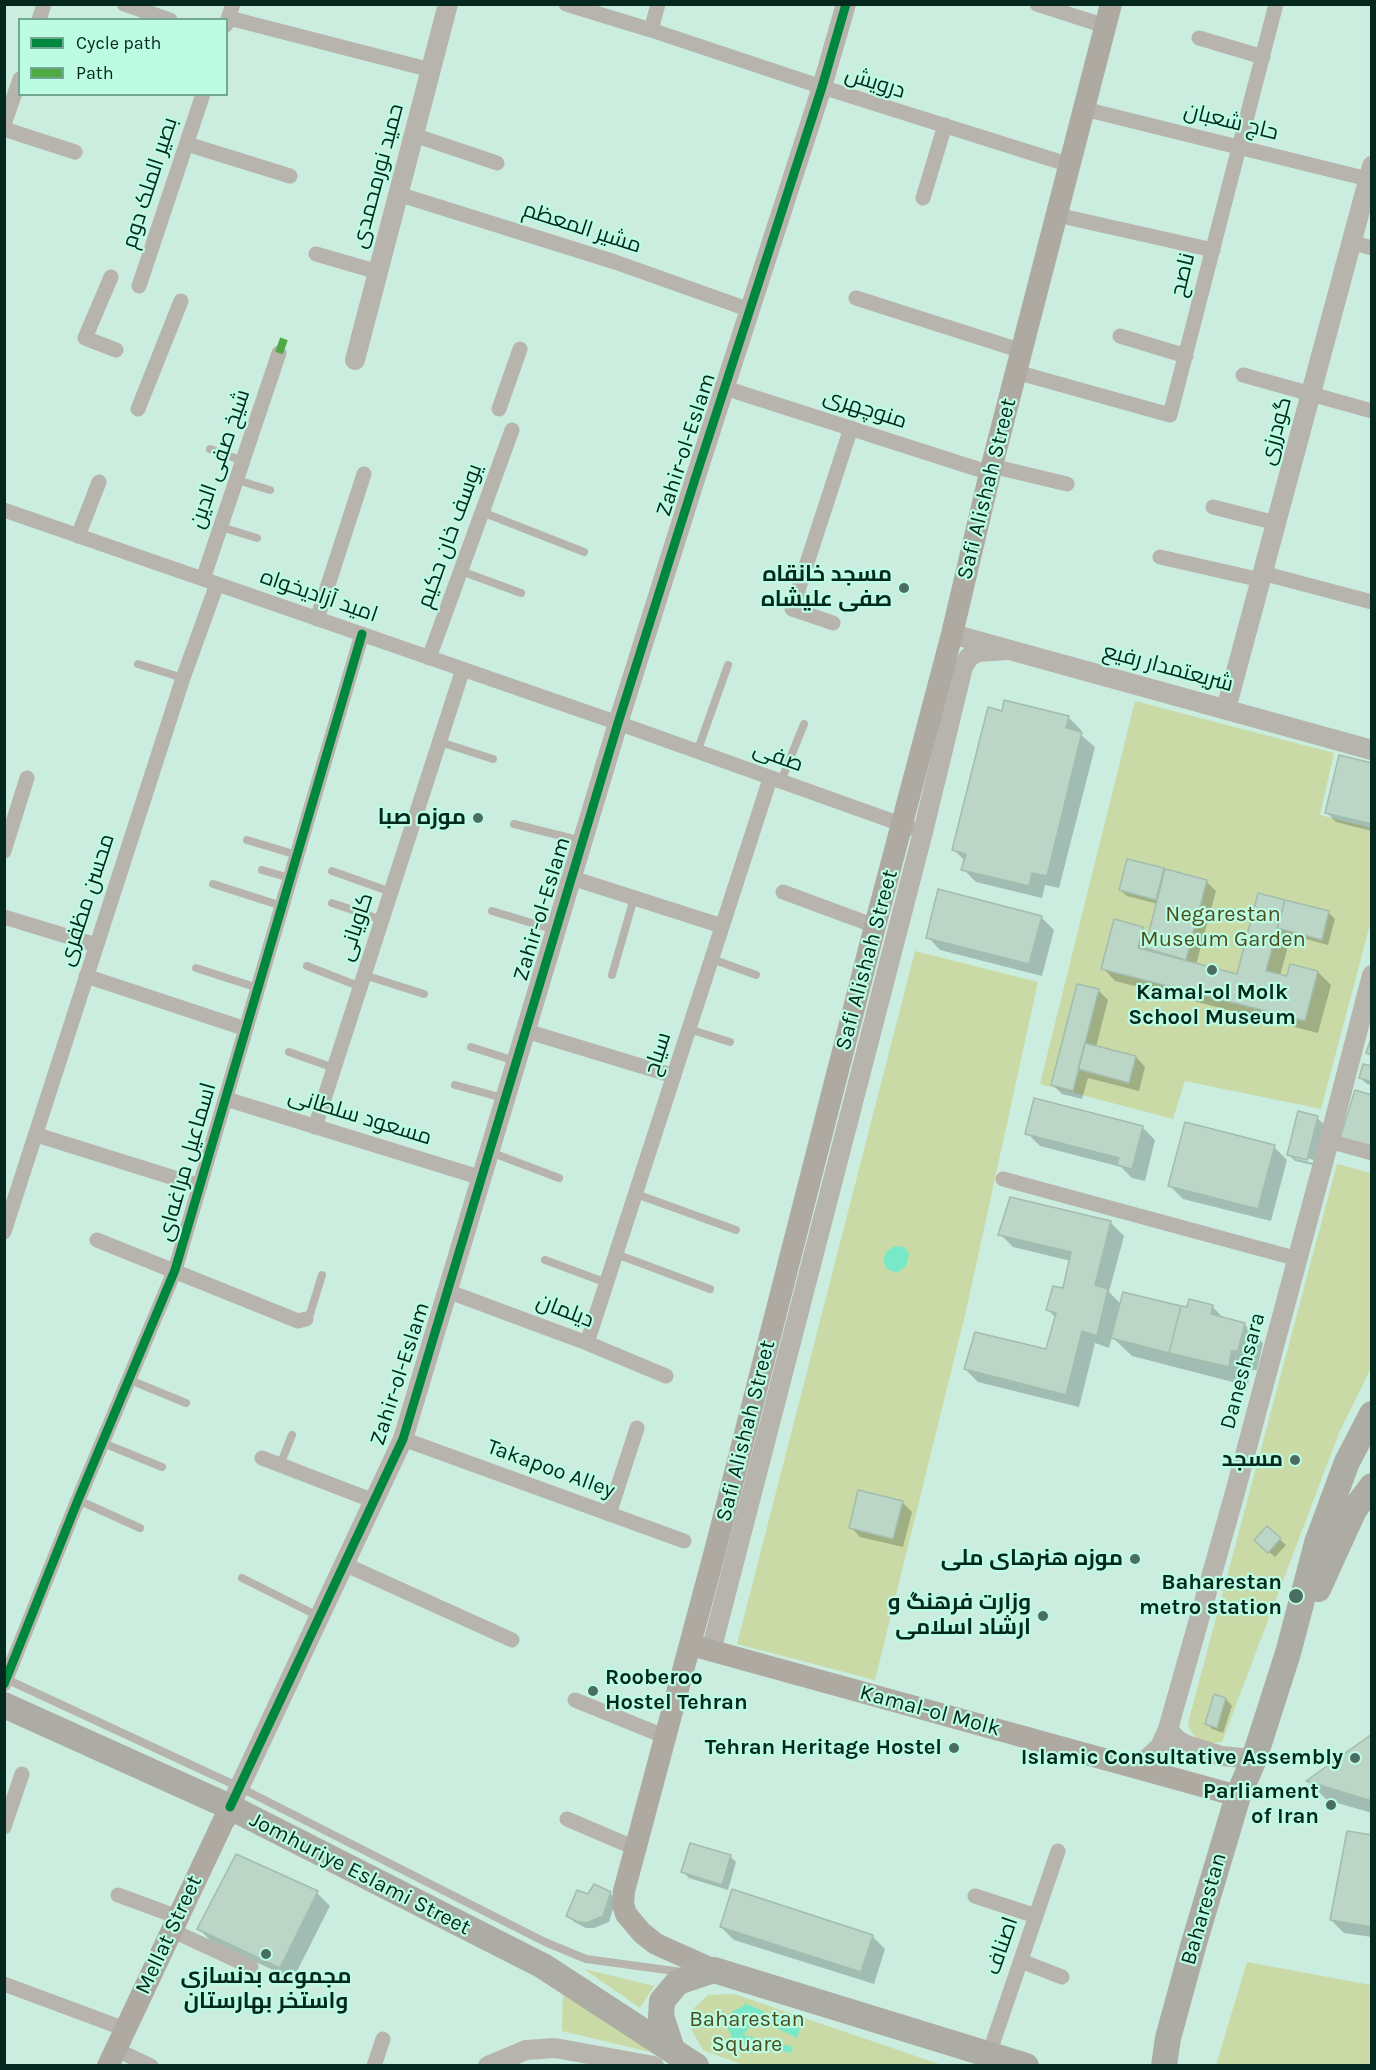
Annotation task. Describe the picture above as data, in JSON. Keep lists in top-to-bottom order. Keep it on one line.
{"streets":{"main road":["Safi Alishah Street","Kamal-ol Molk","Jomhuriye Eslami Street","Baharestan","Mellat Street"],"street":["درویش","حاج شعبان","حمید نورمحمدی","بصیر الملک دوم","مشیر المعظم","ناصح","منوچهری","گودرزی","Zahir-ol-Eslam","شیخ صفی الدین","یوسف خان حکیم","امید آزادیخواه","شریعتمدار رفیع","صفی","محسن مظفری","کاویانی","سیاح","مسعود سلطانی","اسماعیل مراغه‌ای","دیلمان","Daneshsara","Takapoo Alley","اصناف"]},"crossings":[["درویش","Zahir-ol-Eslam"],["درویش","Safi Alishah Street"],["حاج شعبان","ناصح"],["حاج شعبان","گودرزی"],["حاج شعبان","Safi Alishah Street"],["حمید نورمحمدی","مشیر المعظم"],["مشیر المعظم","Zahir-ol-Eslam"],["ناصح","Safi Alishah Street"],["منوچهری","Zahir-ol-Eslam"],["منوچهری","Safi Alishah Street"],["گودرزی","شریعتمدار رفیع"],["Zahir-ol-Eslam","امید آزادیخواه"],["Zahir-ol-Eslam","صفی"],["Zahir-ol-Eslam","مسعود سلطانی"],["Zahir-ol-Eslam","دیلمان"],["Zahir-ol-Eslam","Takapoo Alley"],["Zahir-ol-Eslam","Jomhuriye Eslami Street"],["Zahir-ol-Eslam","Mellat Street"],["شیخ صفی الدین","امید آزادیخواه"],["شیخ صفی الدین","محسن مظفری"],["Safi Alishah Street","شریعتمدار رفیع"],["Safi Alishah Street","صفی"],["Safi Alishah Street","Kamal-ol Molk"],["یوسف خان حکیم","امید آزادیخواه"],["امید آزادیخواه","صفی"],["امید آزادیخواه","محسن مظفری"],["امید آزادیخواه","کاویانی"],["امید آزادیخواه","اسماعیل مراغه‌ای"],["صفی","سیاح"],["کاویانی","مسعود سلطانی"],["سیاح","دیلمان"],["مسعود سلطانی","اسماعیل مراغه‌ای"],["Daneshsara","Kamal-ol Molk"],["Kamal-ol Molk","Baharestan"],["Jomhuriye Eslami Street","Mellat Street"]],"parks":["Negarestan Museum Garden","Baharestan Square"],"places":["مسجد خانقاه صفی علیشاه","موزه صبا","Kamal-ol Molk School Museum","مسجد","موزه هنرهای ملی","Baharestan metro station","وزارت فرهنگ و ارشاد اسلامی","Rooberoo Hostel Tehran","Tehran Heritage Hostel","Islamic Consultative Assembly","Parliament of Iran","مجموعه بدنسازی واستخر بهارستان"],"legend":["Cycle path","Path"]}
